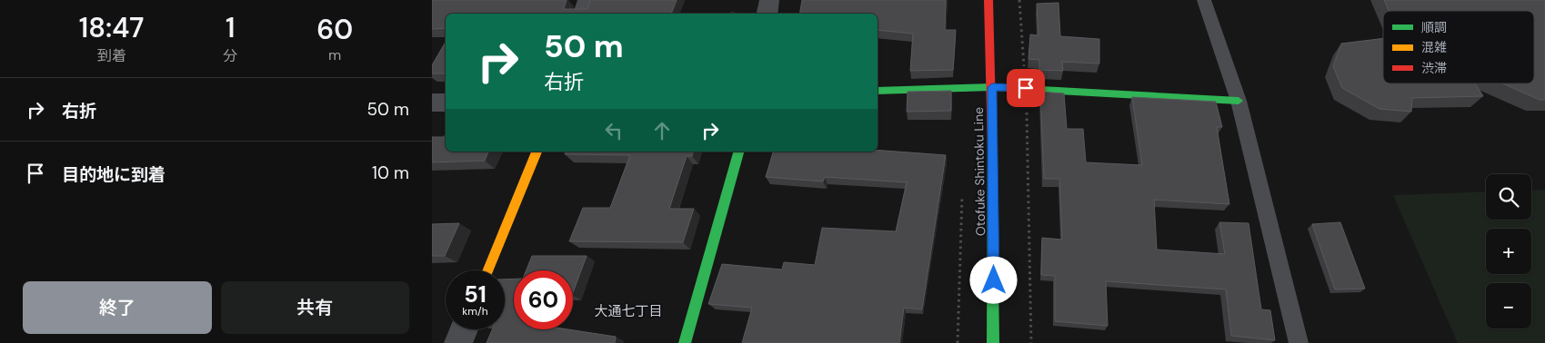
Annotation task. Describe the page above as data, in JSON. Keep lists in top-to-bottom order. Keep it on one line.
{"streets":{"street":["Otofuke Shintoku Line"]},"districts":["大通七丁目"],"legend":["順調","混雑","渋滞"],"page":{"eta":["18:47","到着","1","分","60","m"],"turn":["50 m","右折"],"list":[{"name":"右折","value":"50 m"},{"name":"目的地に到着","value":"10 m"}],"map_buttons":["+","−"],"speed":"51 km/h","limit":"60","buttons":["終了","共有"]}}
